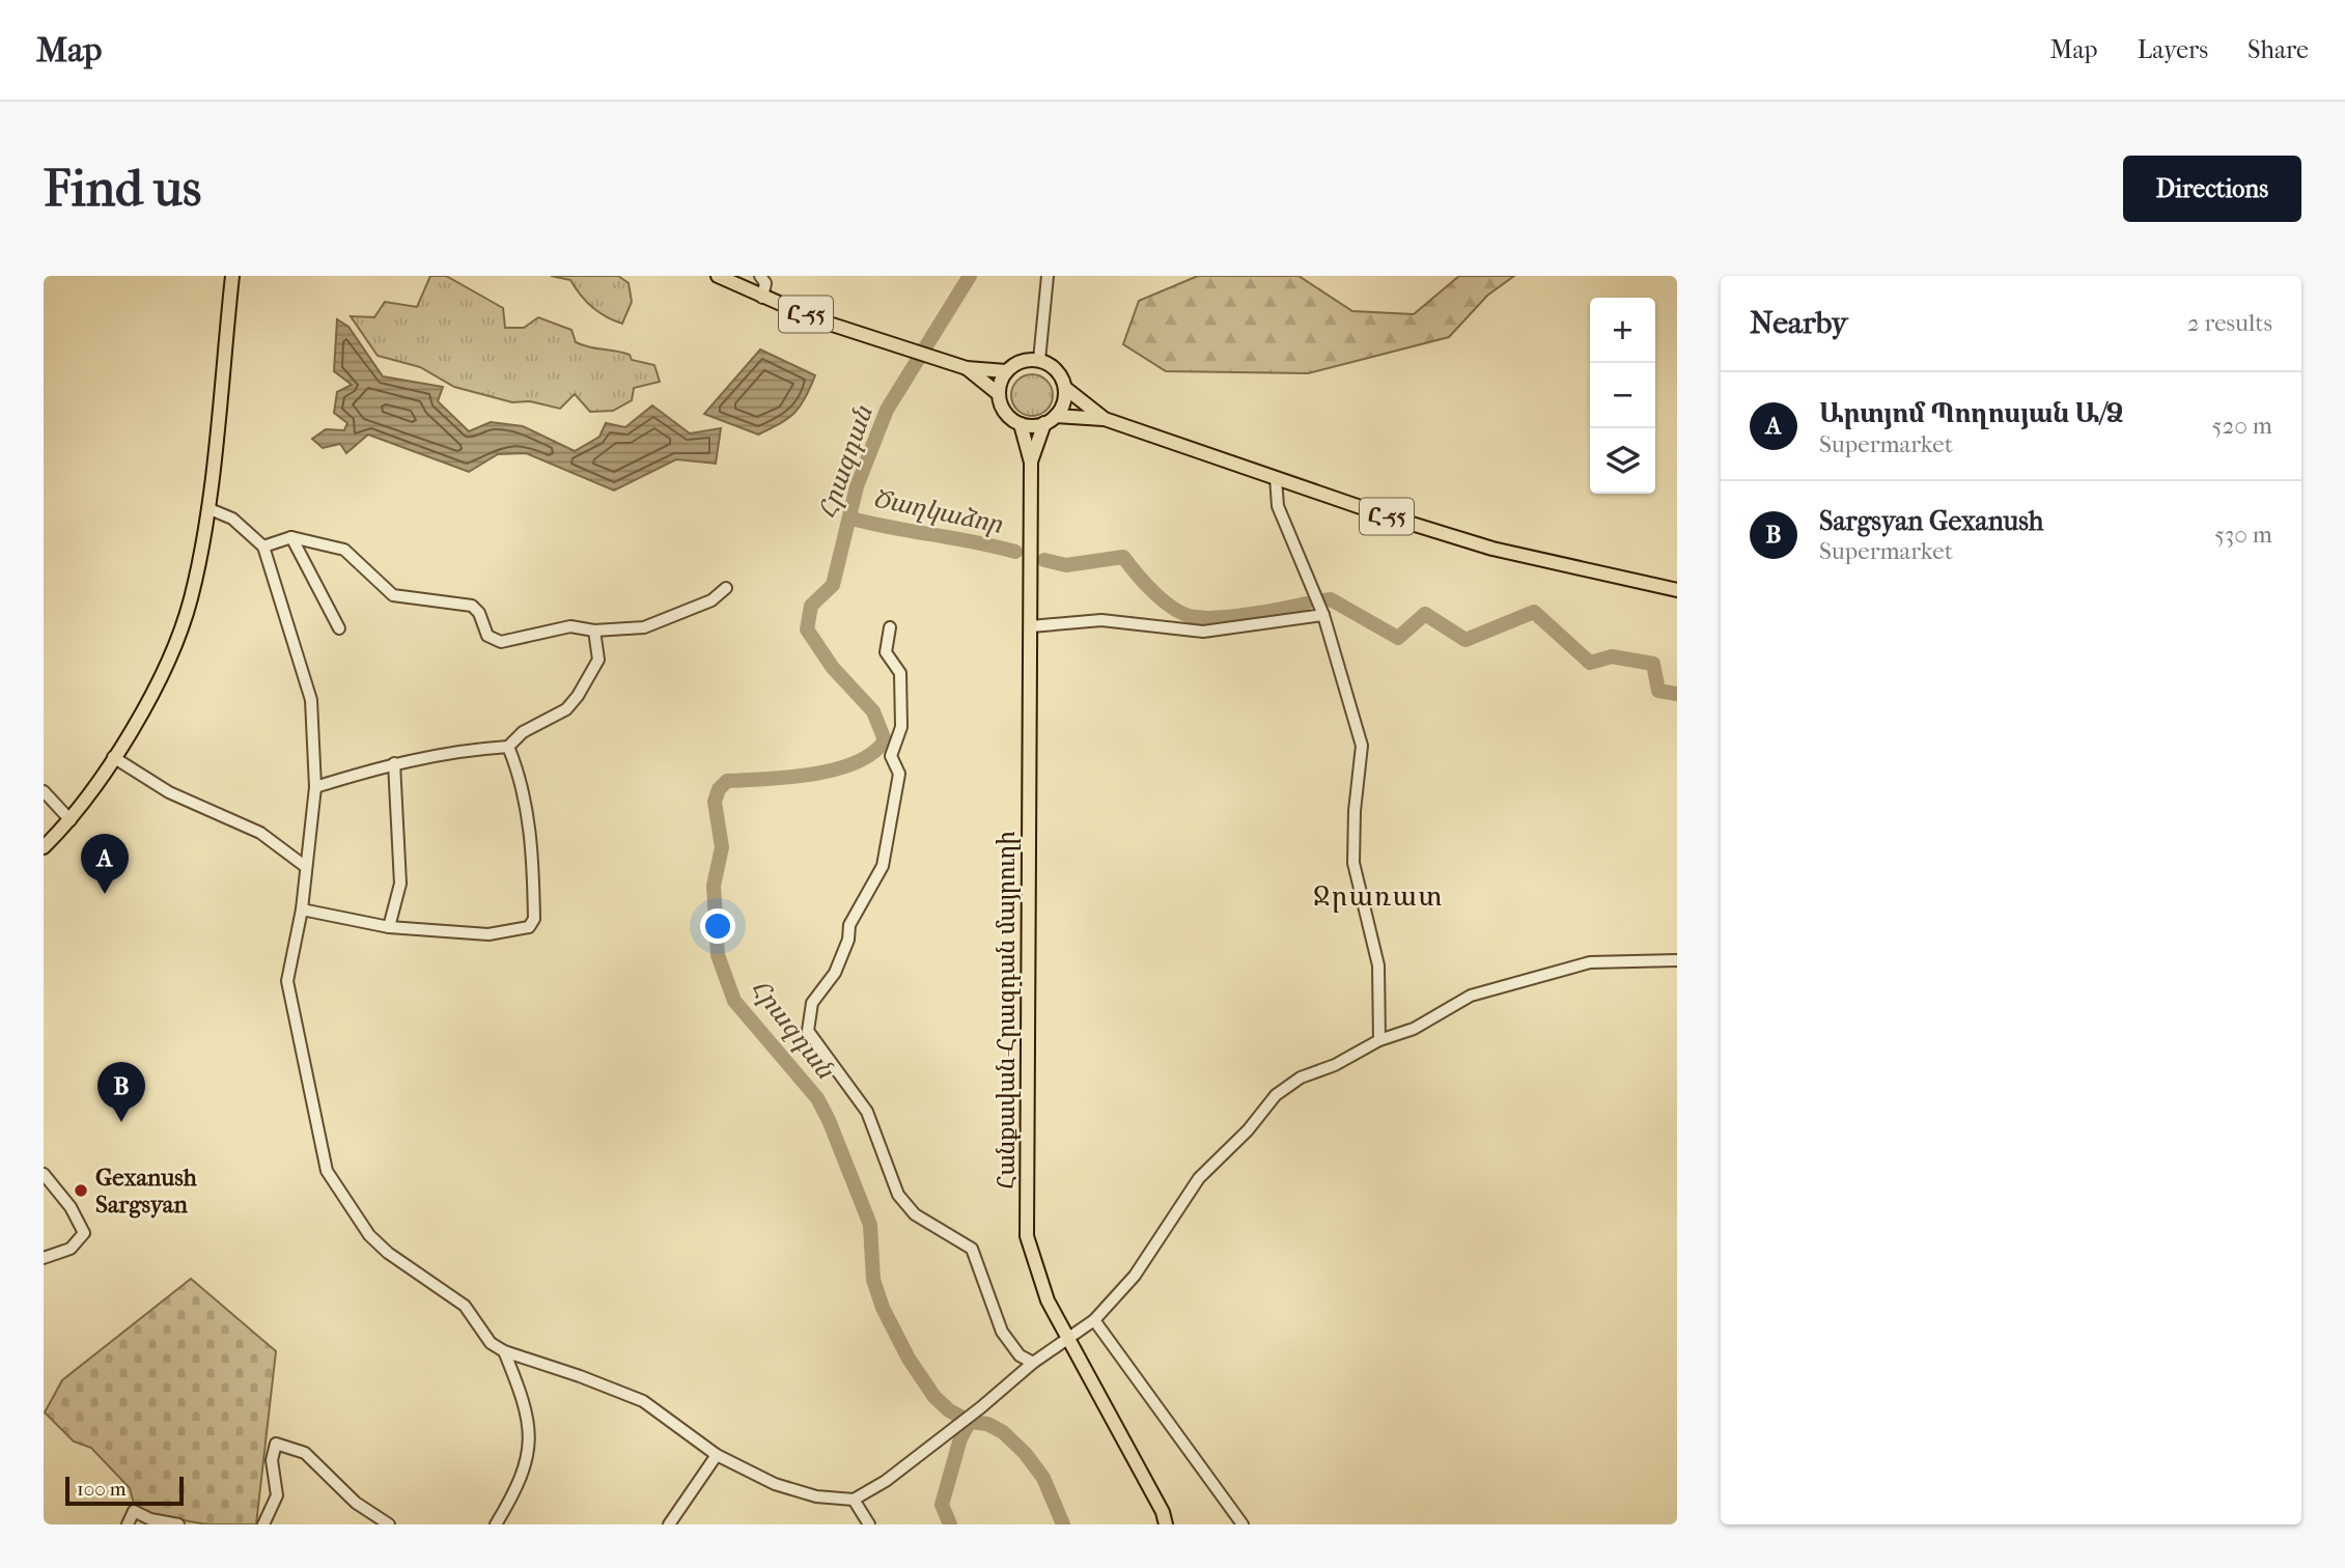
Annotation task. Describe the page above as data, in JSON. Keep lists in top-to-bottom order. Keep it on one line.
{"streets":{"main road":["Հ-55","Հանքավան-Հրազդան մայրուղի"]},"crossings":[["Հ-55","Հանքավան-Հրազդան մայրուղի"]],"districts":["Ջրառատ"],"water":["Հրազդան","Ծաղկաձոր"],"places":["Gexanush Sargsyan"],"scale_bar":"100 m","page":{"header":"Map","nav":["Map","Layers","Share"],"buttons":"Directions","title":"Find us","heading":["Nearby","2 results"],"map_buttons":["+","−"],"list":[{"mark":"A","name":"Արտյոմ Պողոսյան Ա/Ձ","note":"Supermarket","value":"520 m"},{"mark":"B","name":"Sargsyan Gexanush","note":"Supermarket","value":"530 m"}],"pins":["A","B"],"scale":"100 m"}}
